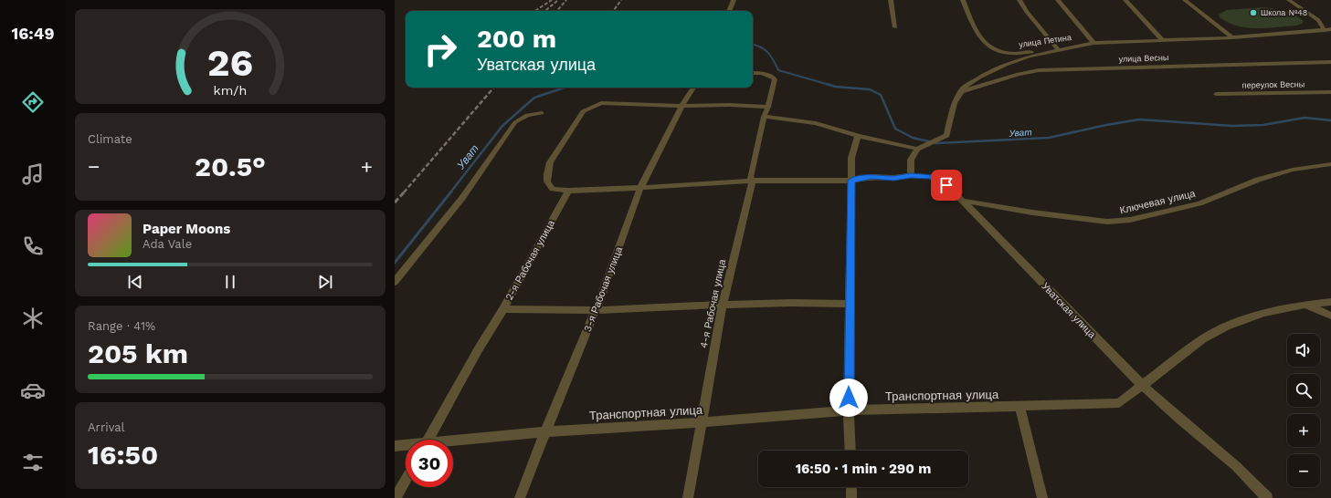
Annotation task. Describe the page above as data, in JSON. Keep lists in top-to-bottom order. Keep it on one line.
{"streets":{"street":["улица Петина","улица Весны","переулок Весны","Ключевая улица","2-я Рабочая улица","3-я Рабочая улица","4-я Рабочая улица","Уватская улица","Транспортная улица"]},"crossings":[["Ключевая улица","Уватская улица"],["2-я Рабочая улица","Уватская улица"],["3-я Рабочая улица","Уватская улица"],["3-я Рабочая улица","Транспортная улица"],["4-я Рабочая улица","Уватская улица"],["4-я Рабочая улица","Транспортная улица"],["Уватская улица","Транспортная улица"]],"water":["Уват"],"places":["Школа №48"],"page":{"tabs":"16:49","turn":["200 m","Уватская улица"],"tile":["Climate",["Range · 41%","205 km"],["Arrival","16:50"]],"heat":["−","20.5°","+"],"song":["Paper Moons","Ada Vale"],"map_buttons":["+","−"],"limit":"30","trip":"16:50 · 1 min · 290 m","gauge":["26","km/h"]}}
